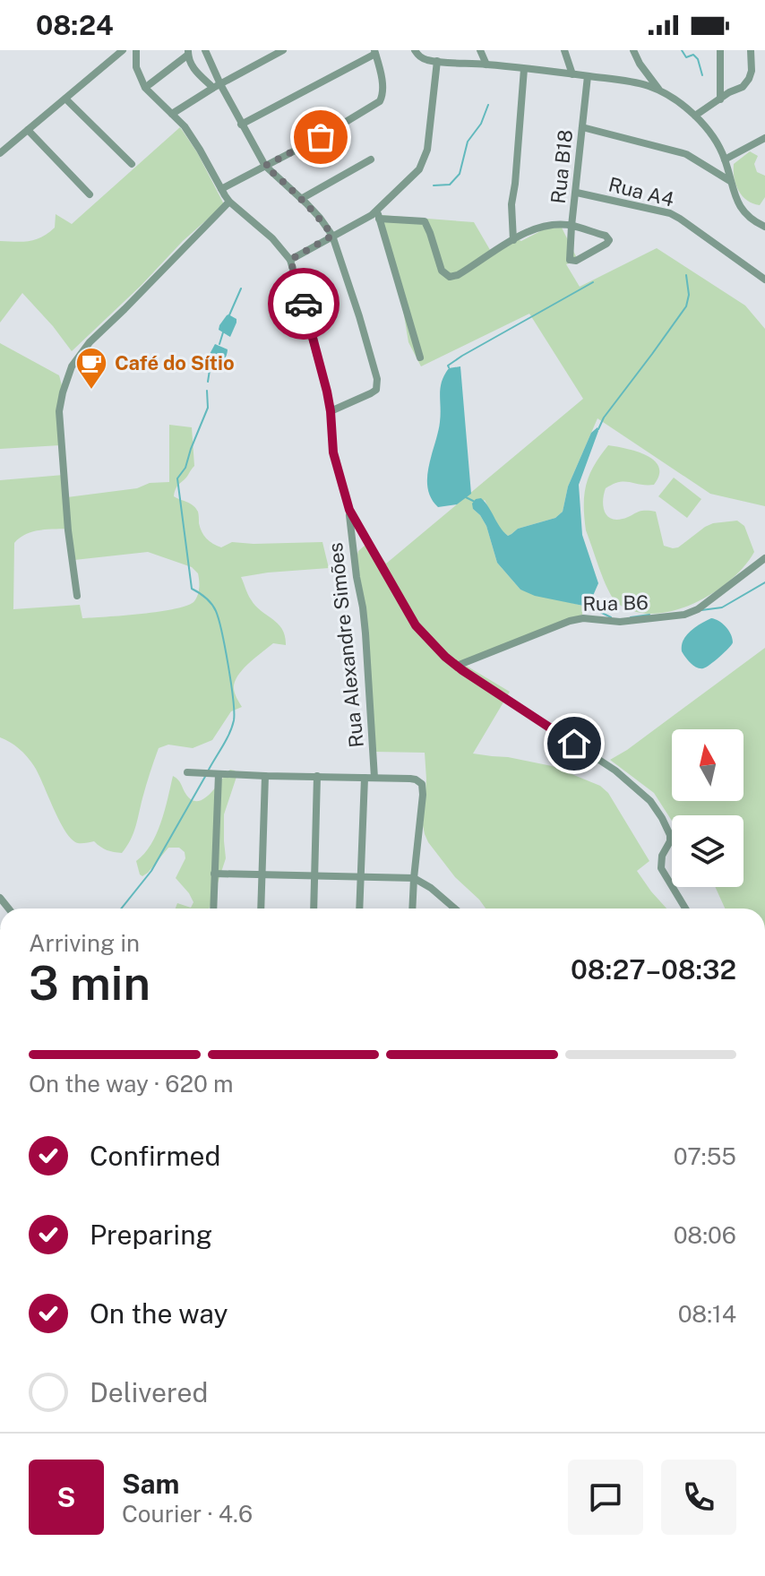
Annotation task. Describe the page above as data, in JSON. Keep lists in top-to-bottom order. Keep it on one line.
{"streets":{"street":["Rua B18","Rua A4","Rua B6","Rua Alexandre Simões"]},"crossings":[["Rua B18","Rua A4"]],"places":{"cafe":["Café do Sítio"]},"north":"top","page":{"status":"08:24","heading":["3 min","Arriving in","08:27–08:32"],"panel":["Sam","Courier · 4.6"],"bar":"On the way · 620 m","list":[["Confirmed","07:55"],["Preparing","08:06"],["On the way","08:14"],"Delivered"],"round":"S"}}
